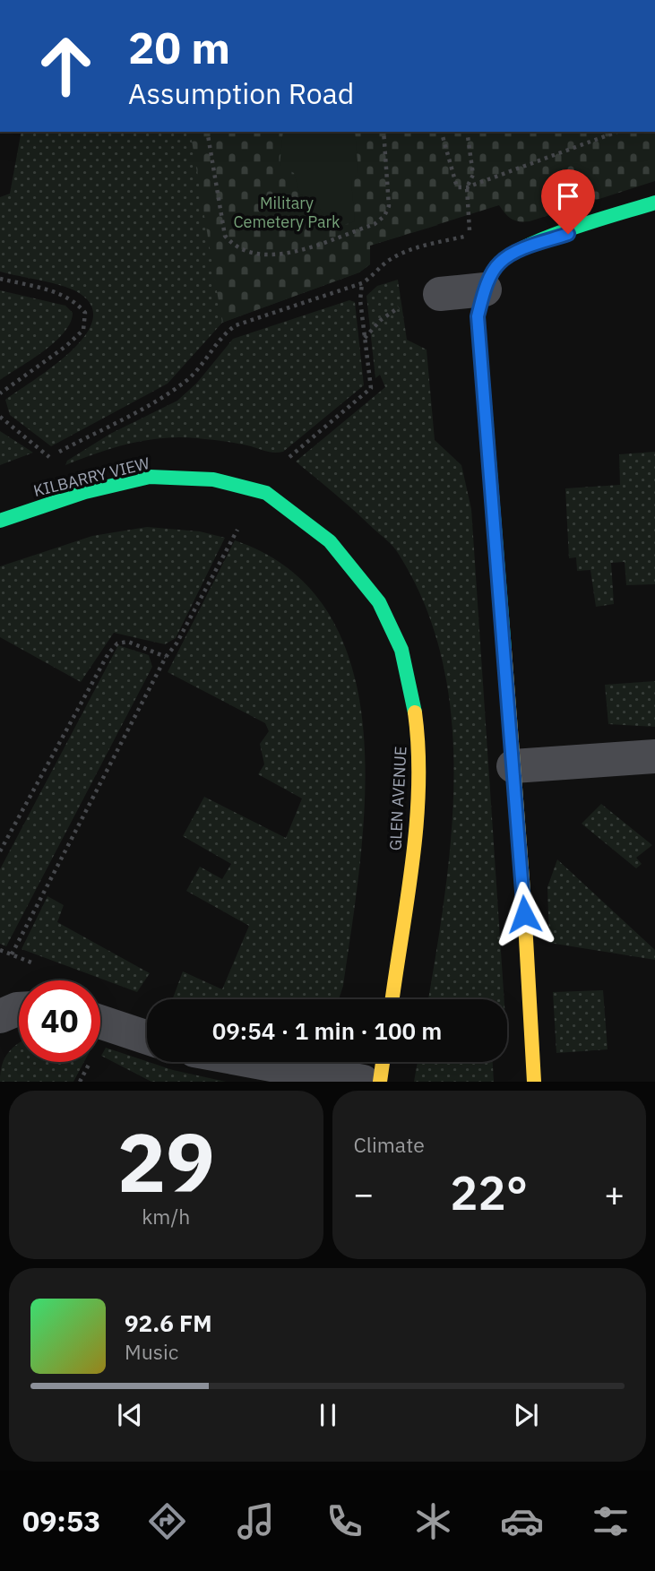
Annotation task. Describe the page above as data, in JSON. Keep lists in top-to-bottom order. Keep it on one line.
{"streets":{"street":["KILBARRY VIEW","GLEN AVENUE"]},"crossings":[["KILBARRY VIEW","GLEN AVENUE"]],"parks":["Military Cemetery Park"],"page":{"turn":["20 m","Assumption Road"],"limit":"40","trip":"09:54 · 1 min · 100 m","tile":[["29","km/h"],"Climate"],"heat":["−","22°","+"],"song":["92.6 FM","Music"],"tabs":"09:53"}}
